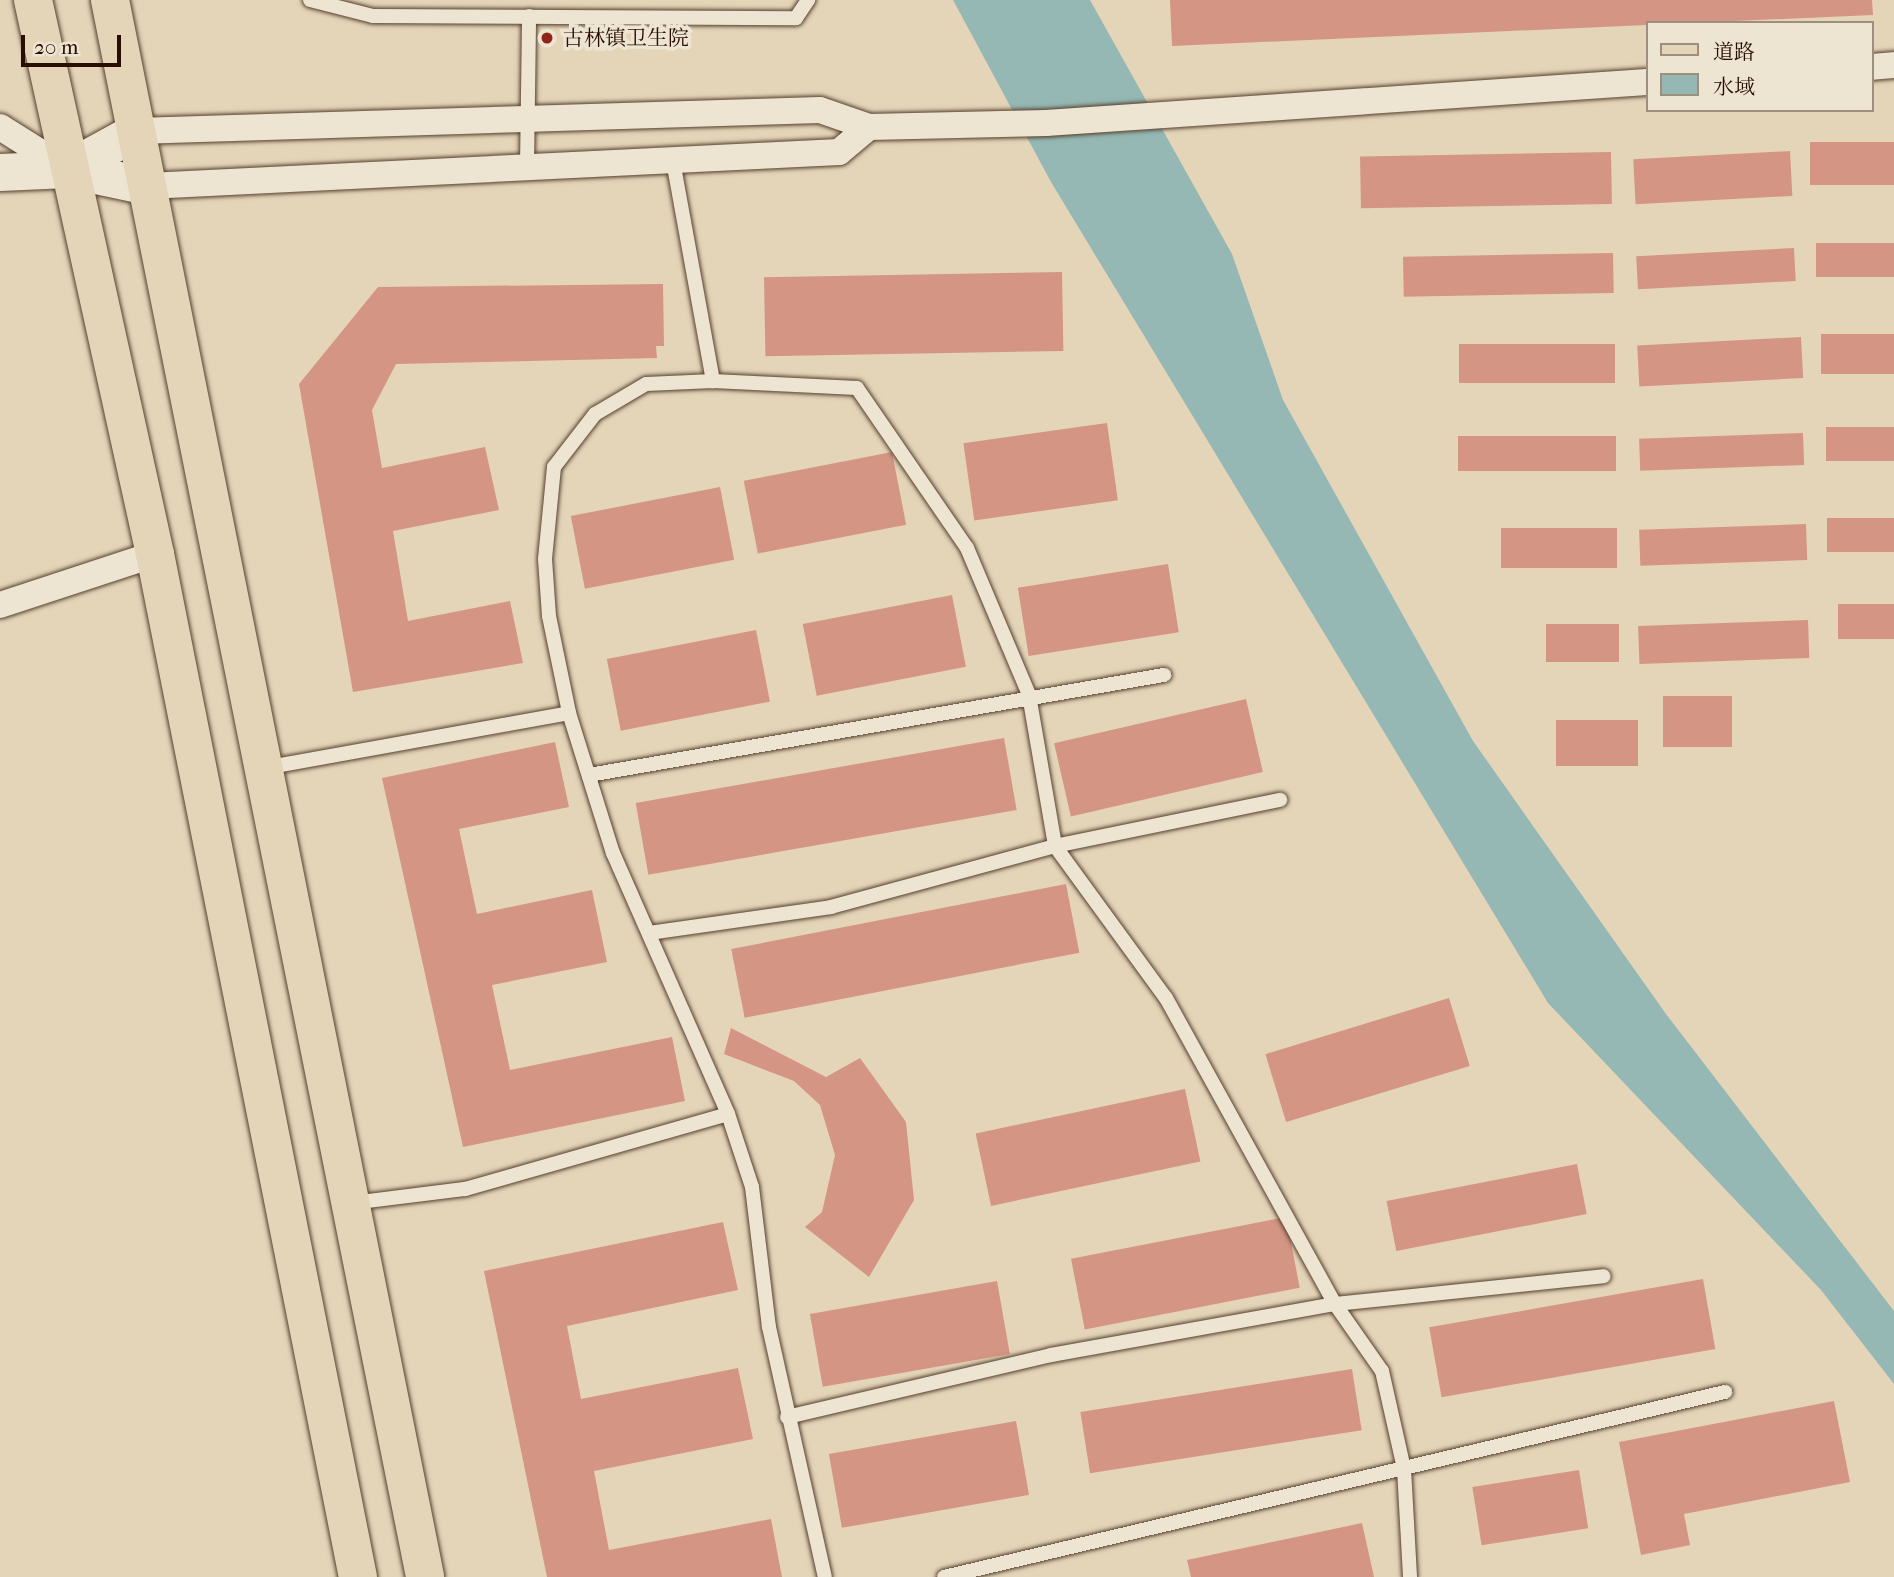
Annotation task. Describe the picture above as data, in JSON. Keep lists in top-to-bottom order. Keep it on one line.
{"places":["古林镇卫生院"],"legend":["道路","水域"],"scale_bar":"20 m"}
